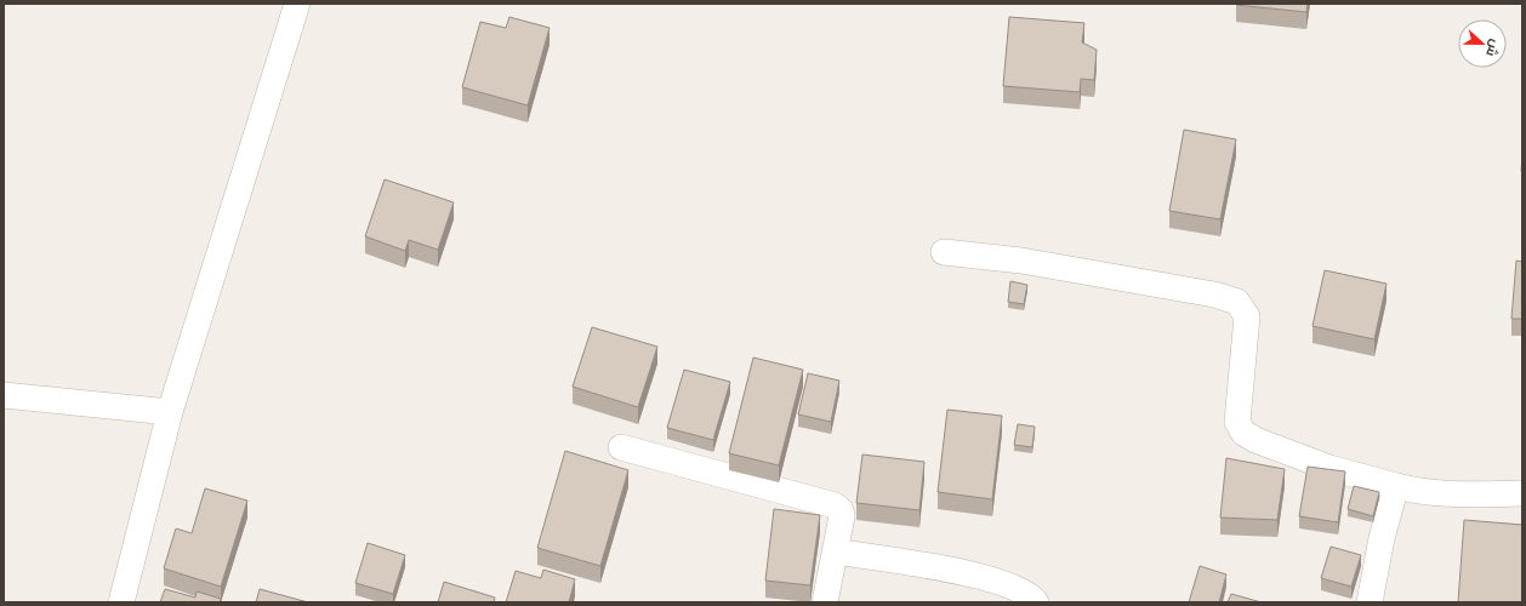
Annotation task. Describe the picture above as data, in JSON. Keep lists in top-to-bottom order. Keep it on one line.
{"north":"right"}
